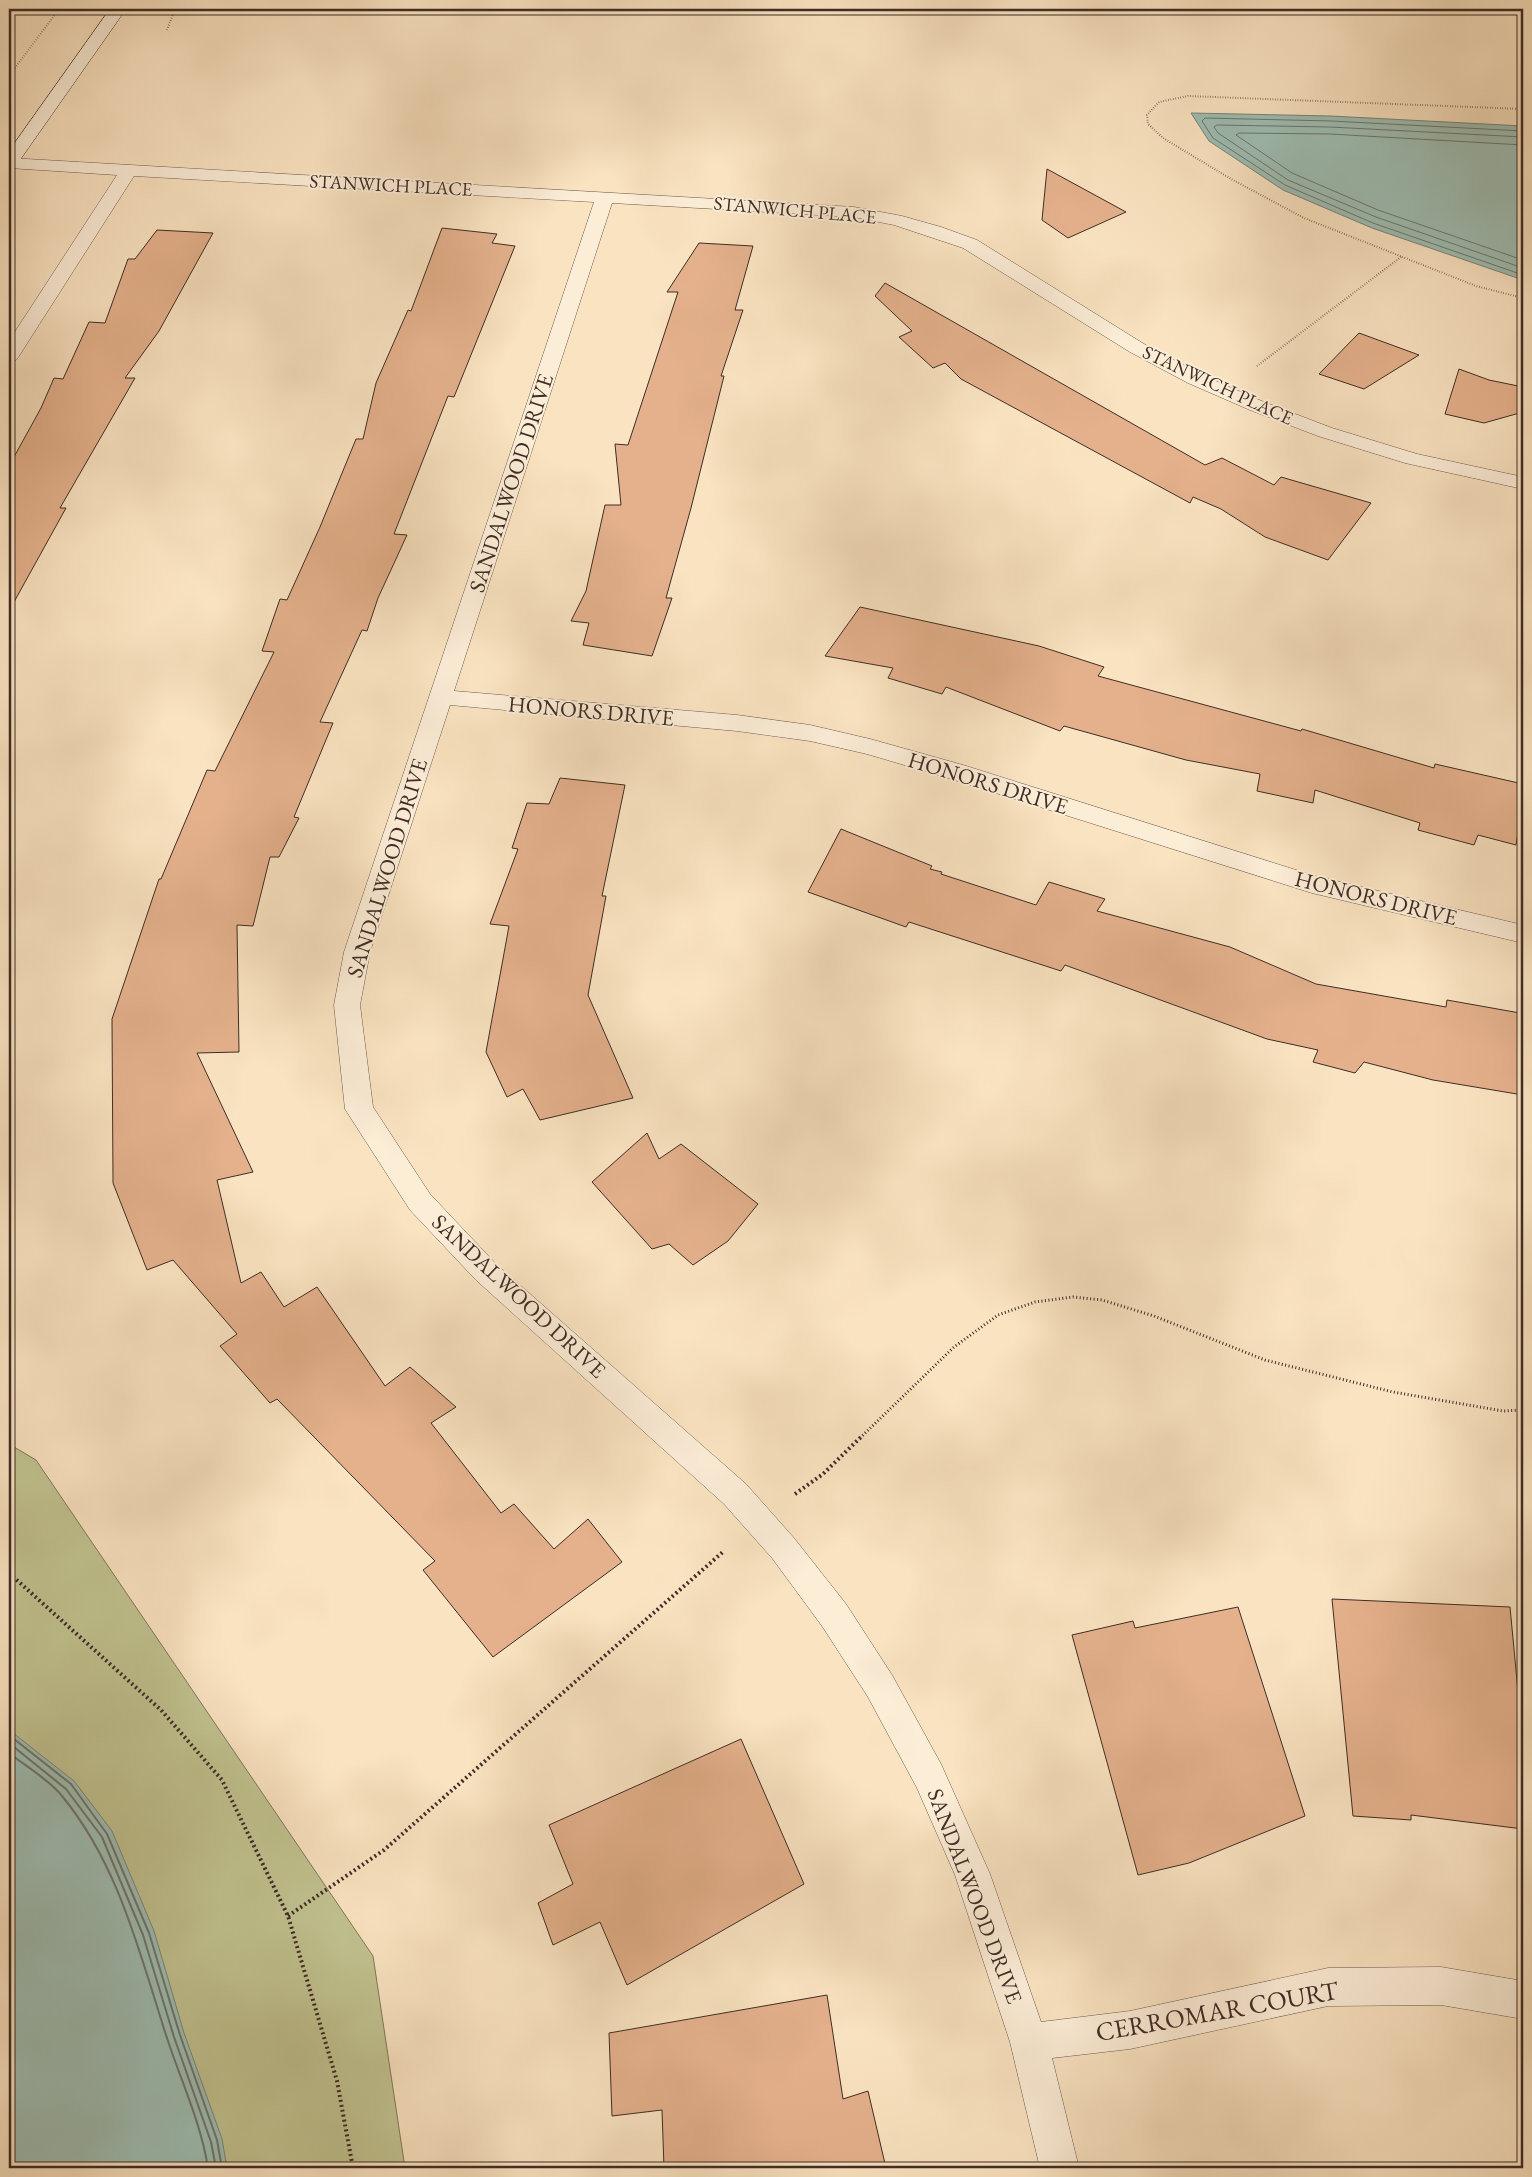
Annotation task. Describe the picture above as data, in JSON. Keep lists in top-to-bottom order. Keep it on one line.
{"streets":{"street":["STANWICH PLACE","SANDALWOOD DRIVE","HONORS DRIVE","CERROMAR COURT"]},"crossings":[["STANWICH PLACE","SANDALWOOD DRIVE"],["SANDALWOOD DRIVE","HONORS DRIVE"],["SANDALWOOD DRIVE","CERROMAR COURT"]]}
